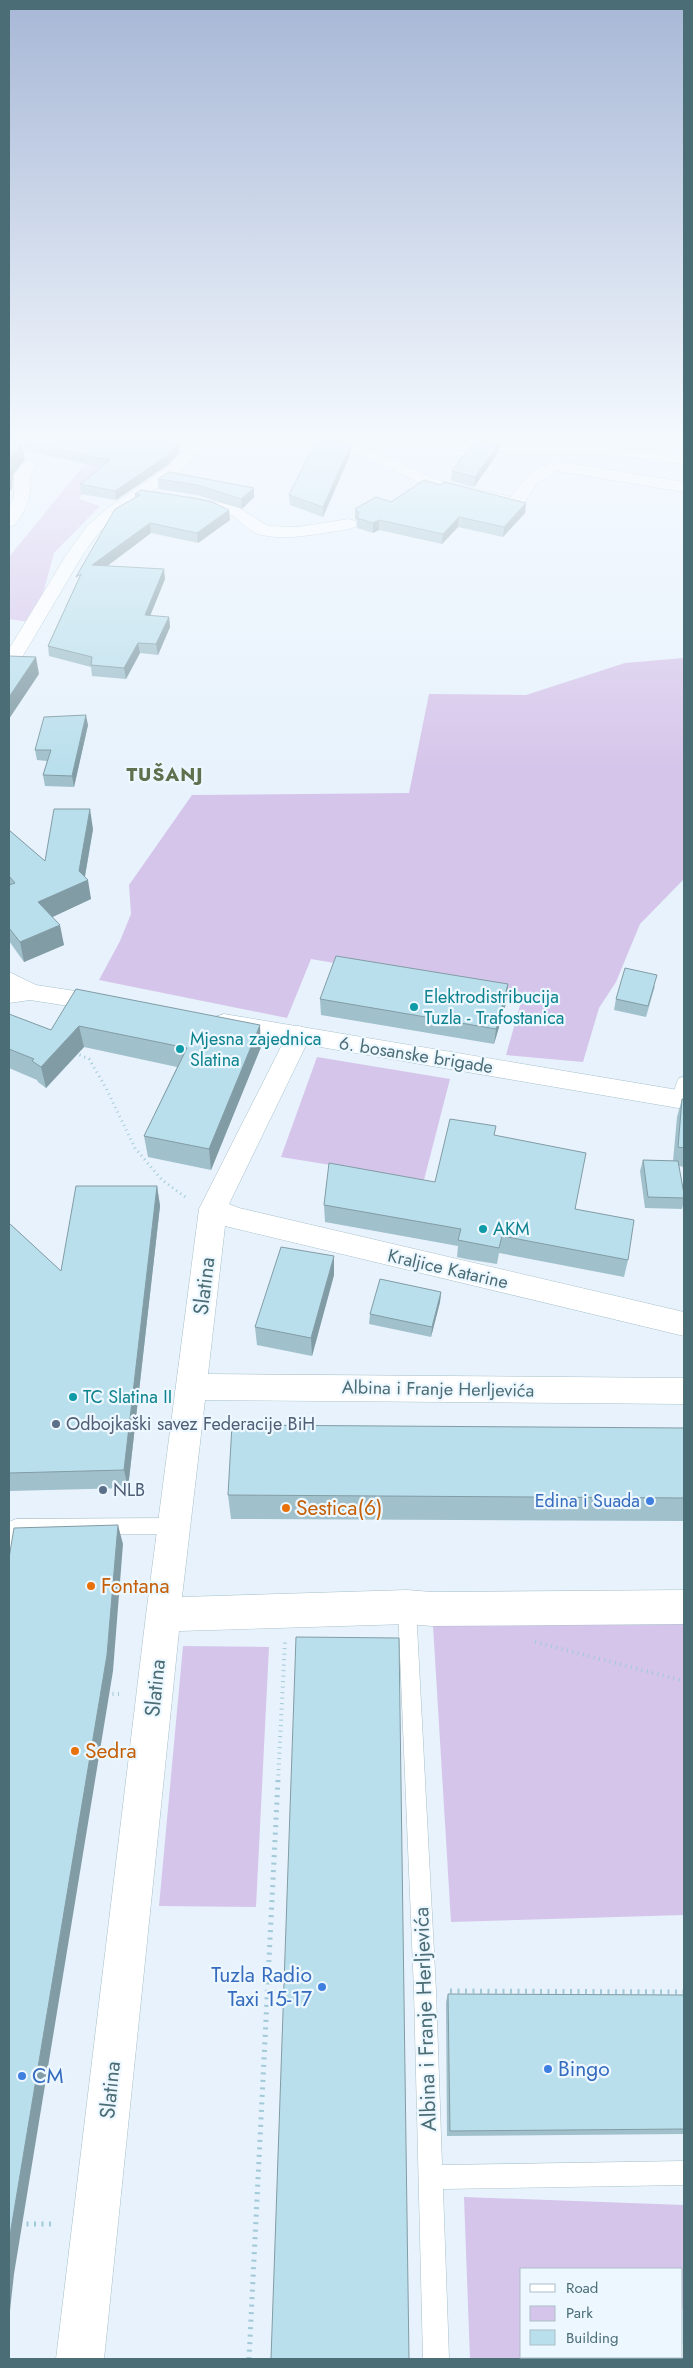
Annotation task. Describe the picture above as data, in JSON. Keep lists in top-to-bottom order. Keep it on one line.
{"streets":{"street":["6. bosanske brigade","Kraljice Katarine","Slatina","Albina i Franje Herljevića"]},"crossings":[["6. bosanske brigade","Slatina"],["Kraljice Katarine","Slatina"],["Slatina","Albina i Franje Herljevića"]],"districts":["TUŠANJ"],"places":["Elektrodistribucija Tuzla - Trafostanica","Mjesna zajednica Slatina","AKM","TC Slatina II","Odbojkaški savez Federacije BiH","NLB","Edina i Suada","Sestica(6)","Fontana","Sedra","Tuzla Radio Taxi 15-17","Bingo","CM"],"legend":["Road","Park","Building"]}
